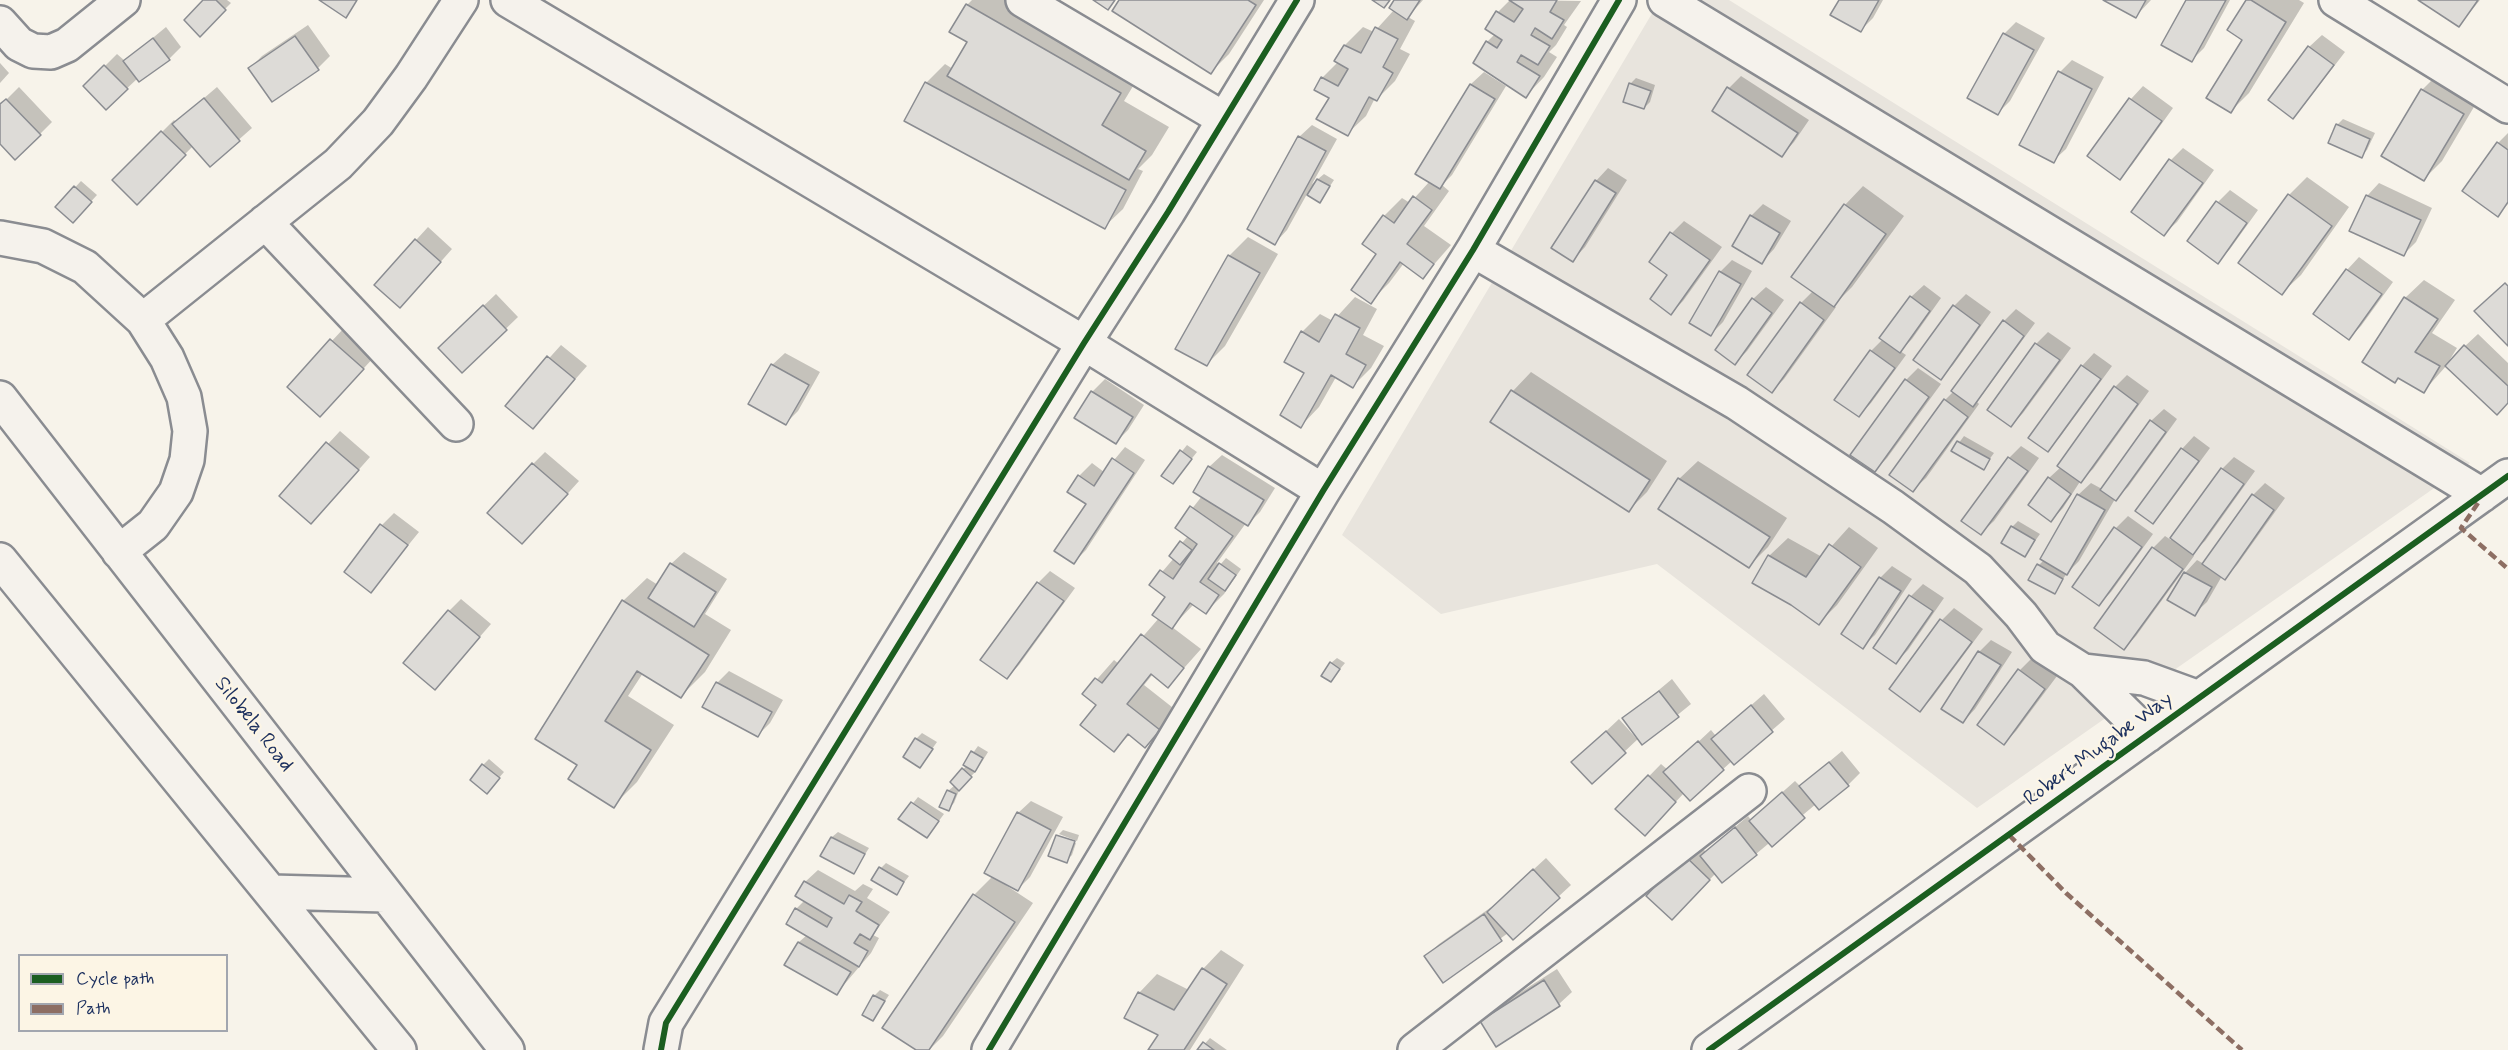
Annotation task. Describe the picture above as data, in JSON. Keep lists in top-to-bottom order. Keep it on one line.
{"streets":{"street":["Silobela Road","Robert Mugabe Way"]},"legend":["Cycle path","Path"]}
